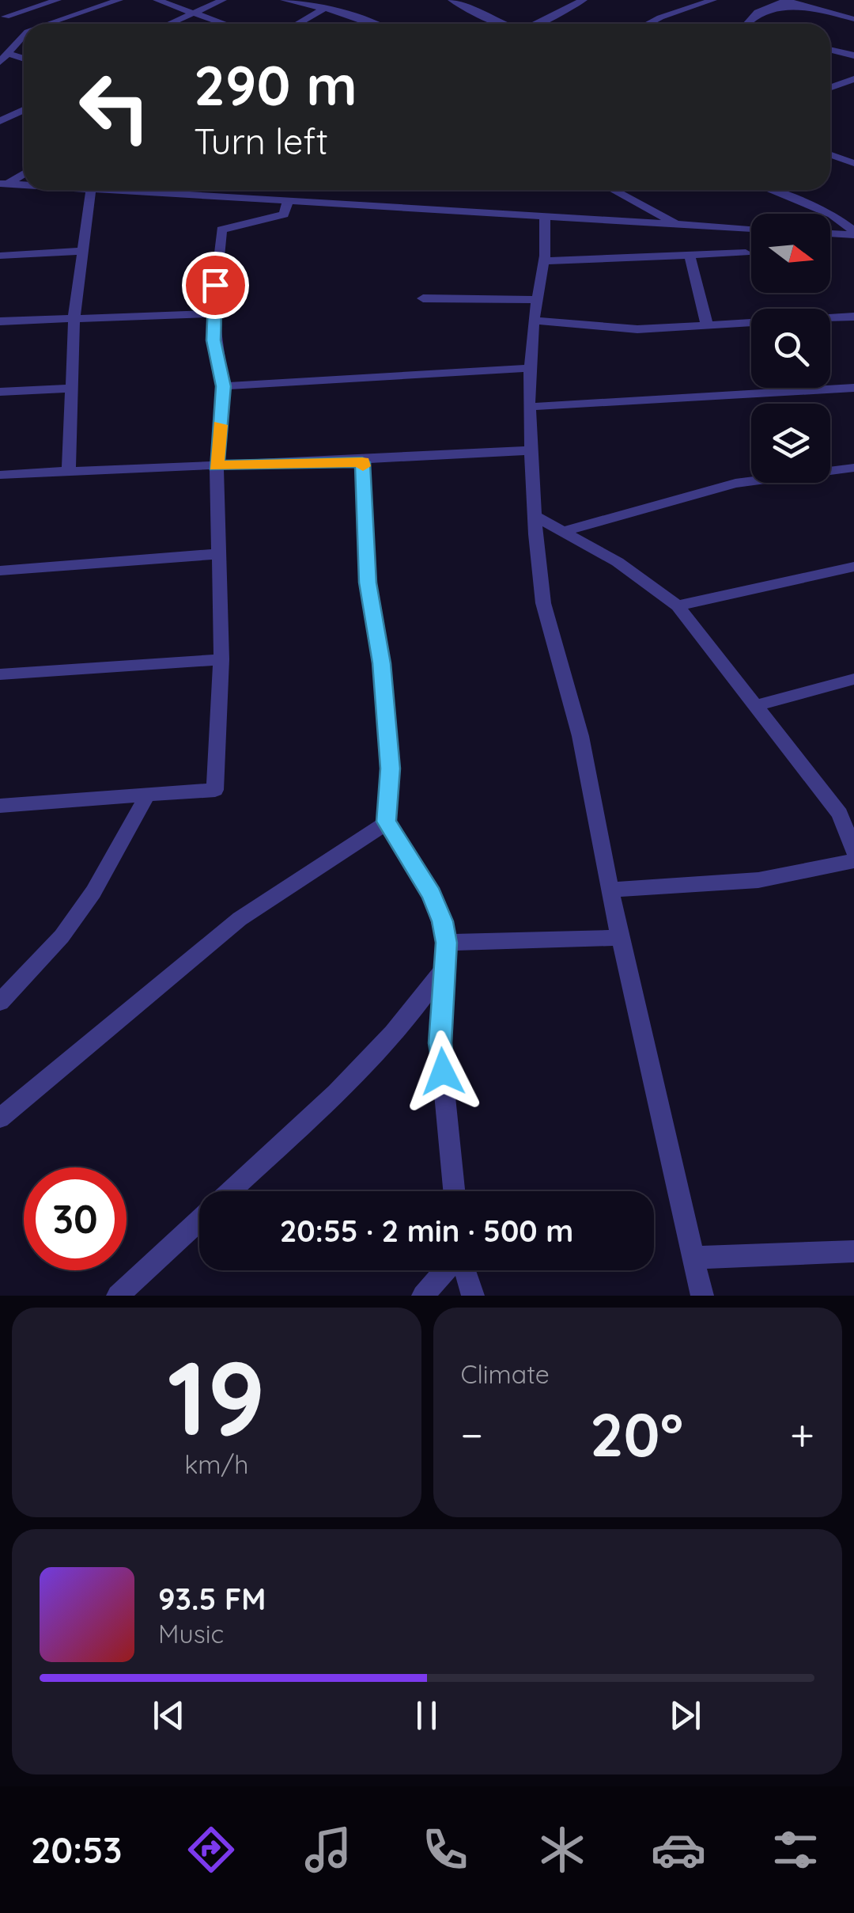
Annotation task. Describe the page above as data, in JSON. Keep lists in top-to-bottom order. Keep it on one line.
{"north":"right","page":{"turn":["290 m","Turn left"],"limit":"30","trip":"20:55 · 2 min · 500 m","tile":[["19","km/h"],"Climate"],"heat":["−","20°","+"],"song":["93.5 FM","Music"],"tabs":"20:53"}}
